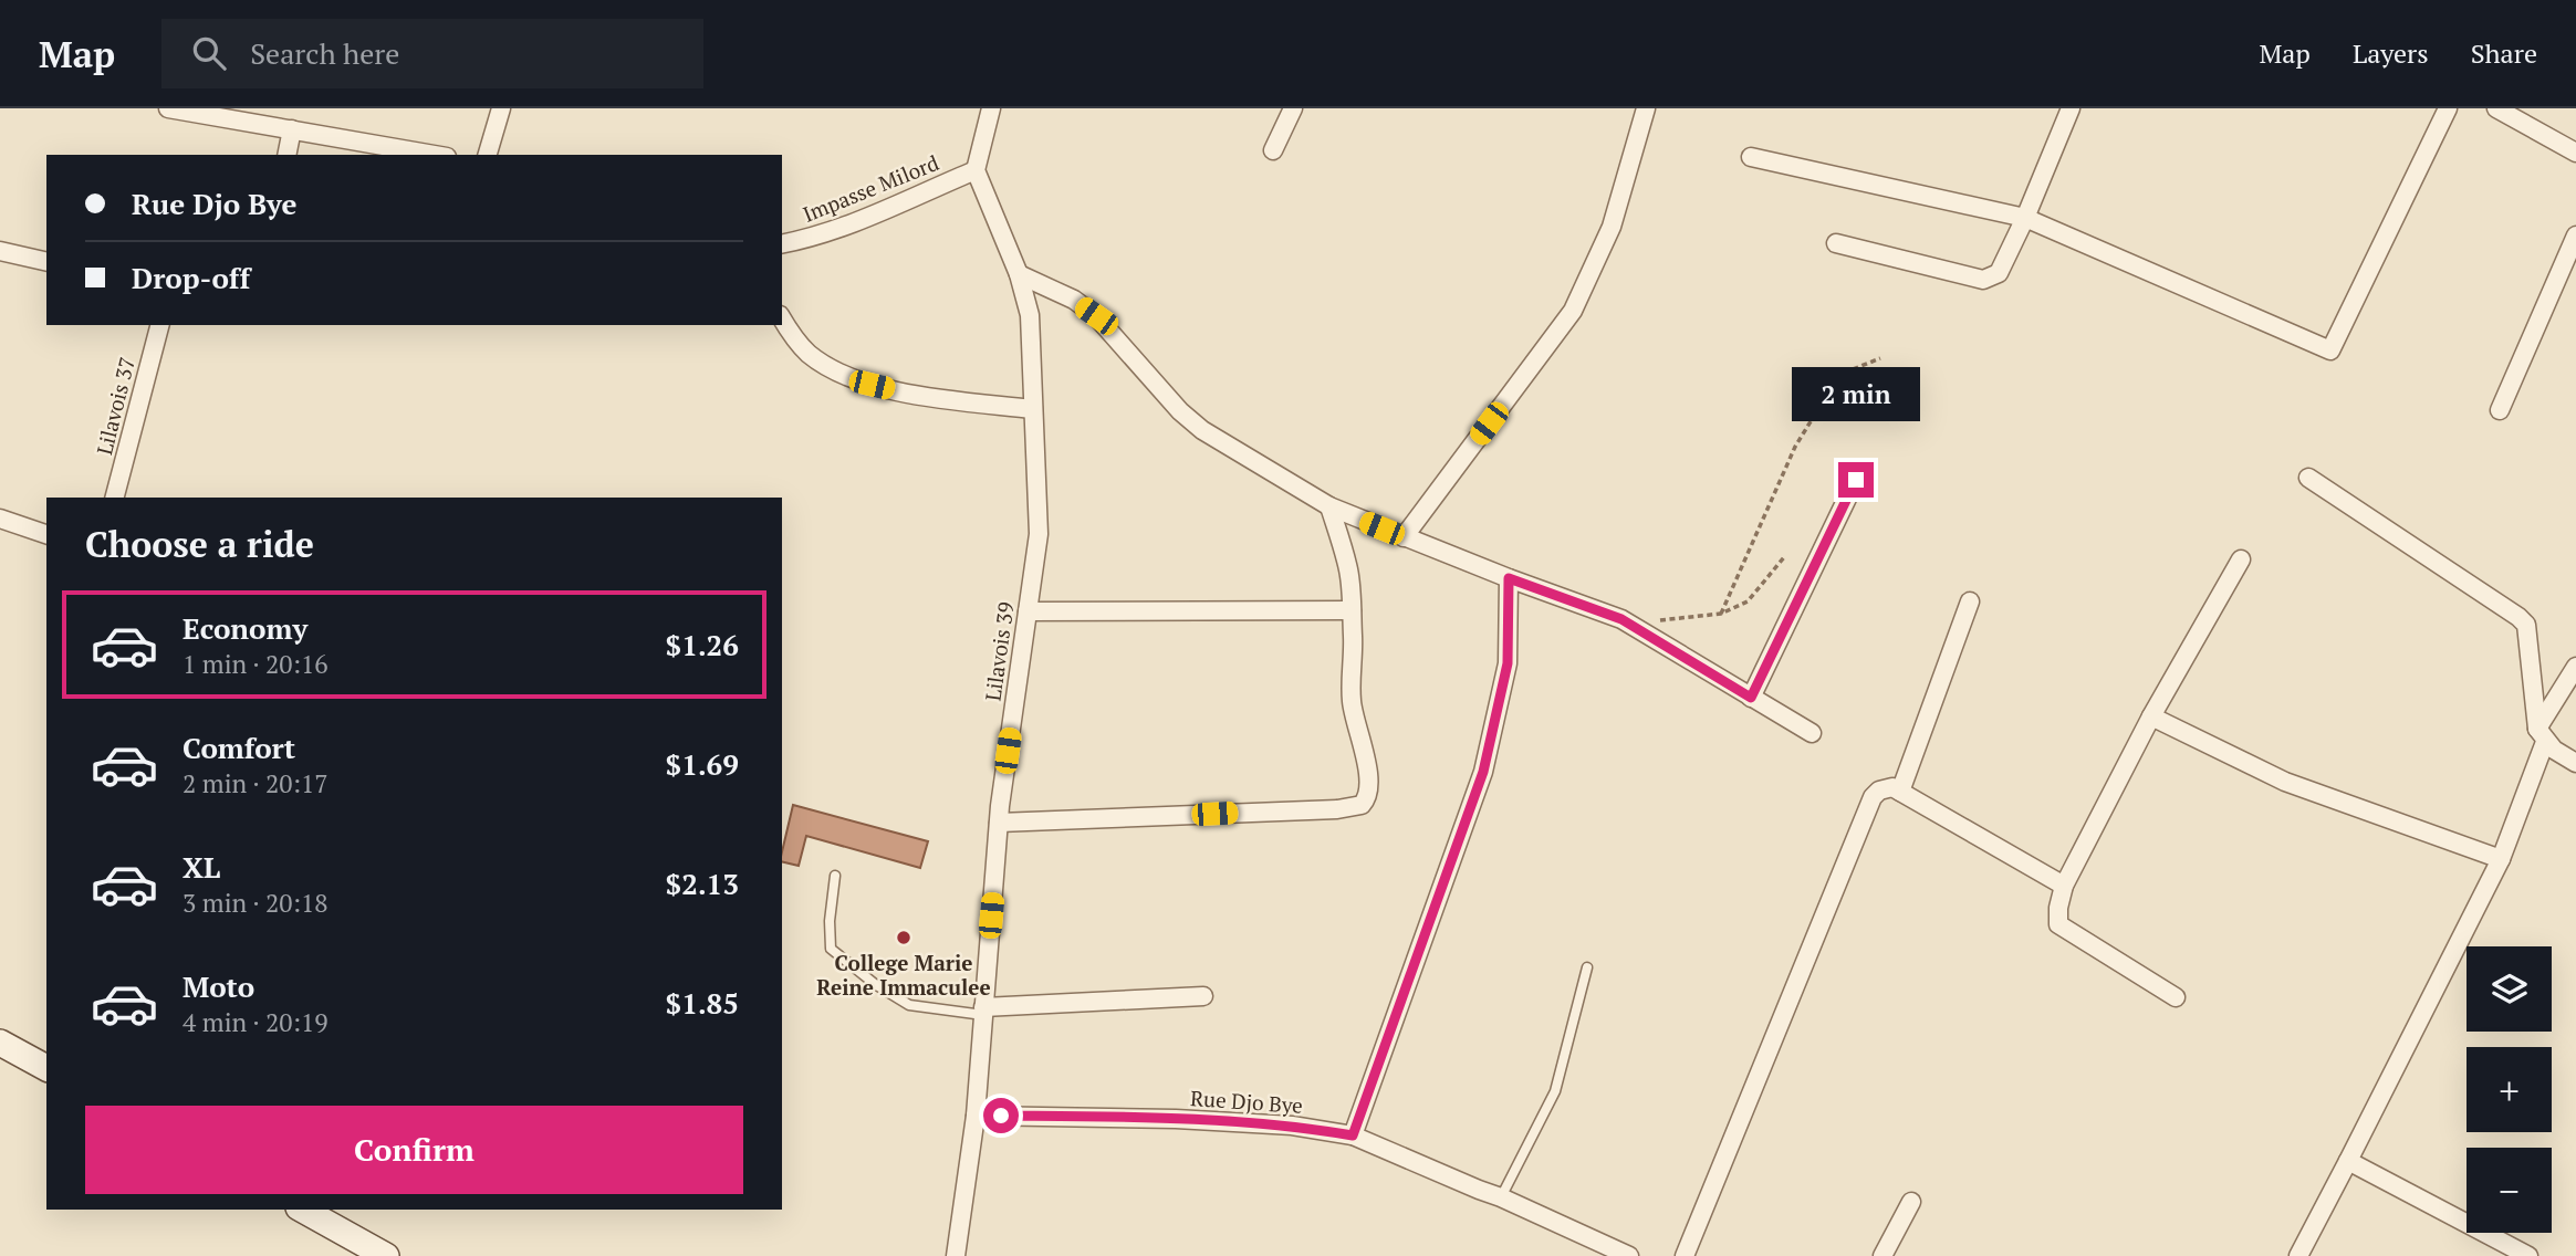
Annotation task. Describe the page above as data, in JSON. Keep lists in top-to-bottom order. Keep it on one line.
{"streets":{"street":["Impasse Milord","Lilavois 37","Lilavois 39","Rue Djo Bye"]},"crossings":[["Impasse Milord","Lilavois 39"],["Lilavois 39","Rue Djo Bye"]],"places":["College Marie Reine Immaculee"],"page":{"header":"Map","search":"Search here","nav":["Map","Layers","Share"],"banner":["Rue Djo Bye","Drop-off"],"bubble":"2 min","heading":"Choose a ride","list":[{"name":"Economy","note":"1 min · 20:16","value":"$1.26"},{"name":"Comfort","note":"2 min · 20:17","value":"$1.69"},{"name":"XL","note":"3 min · 20:18","value":"$2.13"},{"name":"Moto","note":"4 min · 20:19","value":"$1.85"}],"map_buttons":["+","−"],"buttons":"Confirm"}}
